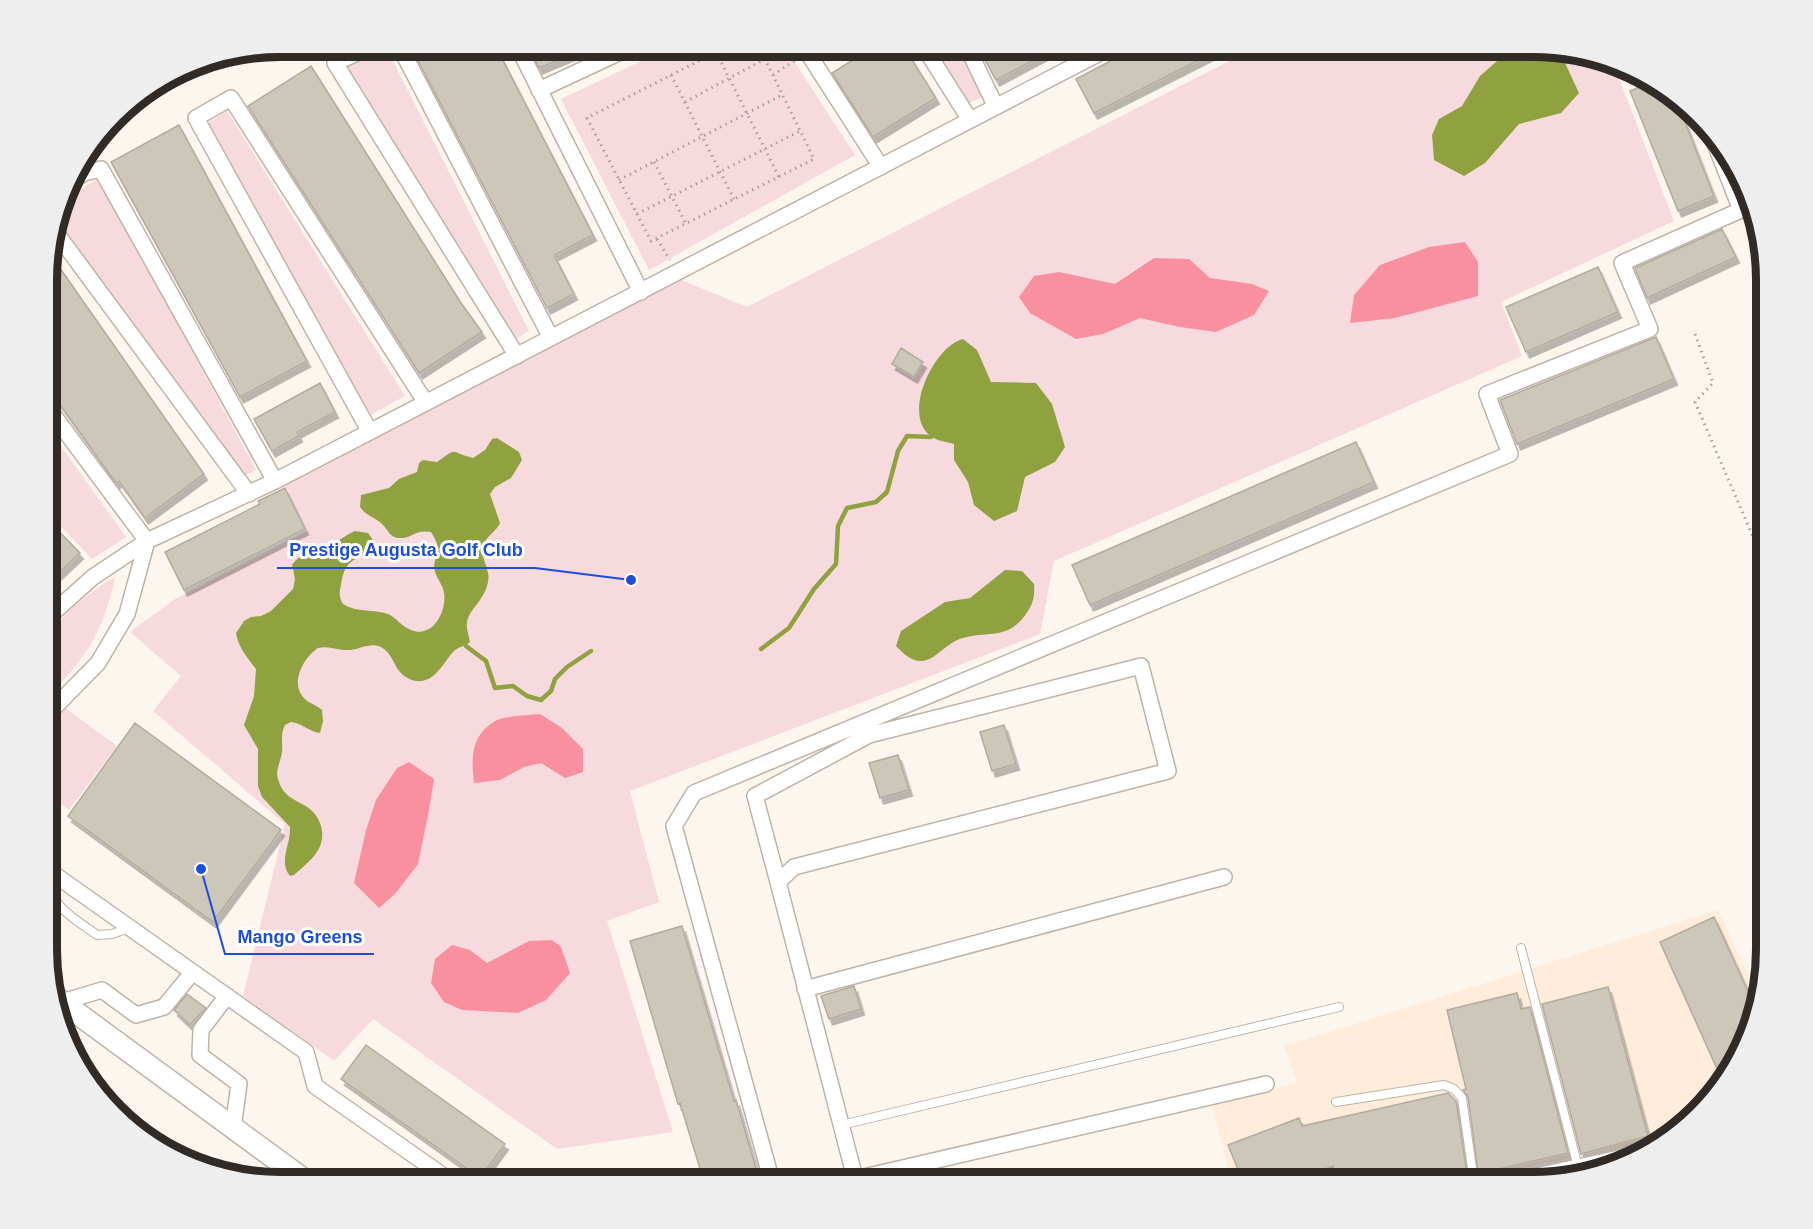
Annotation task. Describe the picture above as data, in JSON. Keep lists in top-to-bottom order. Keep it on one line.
{"places":["Prestige Augusta Golf Club","Mango Greens"]}
